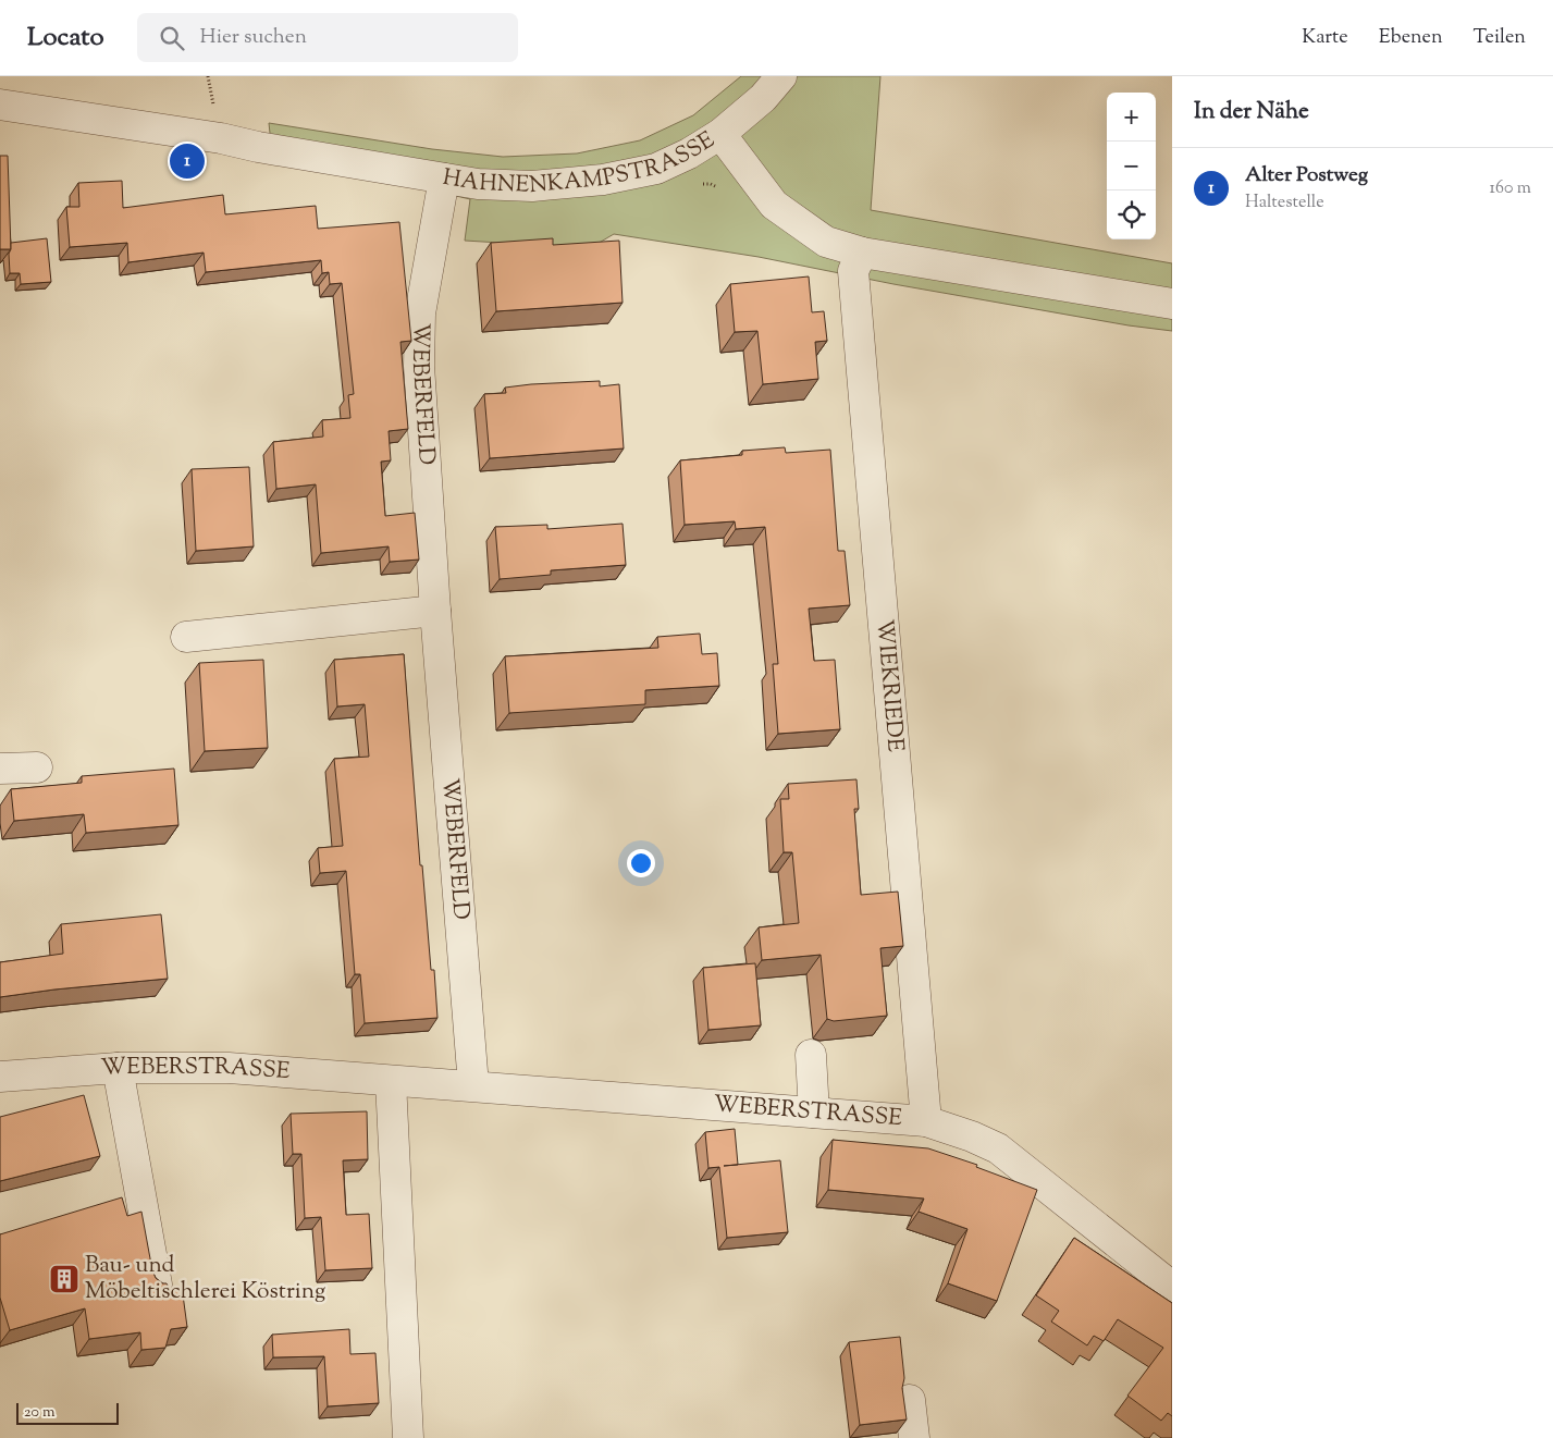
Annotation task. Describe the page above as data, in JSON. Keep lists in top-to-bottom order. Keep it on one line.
{"streets":{"street":["HAHNENKAMPSTRASSE","WEBERFELD","WIEKRIEDE","WEBERSTRASSE"]},"crossings":[["HAHNENKAMPSTRASSE","WEBERFELD"],["HAHNENKAMPSTRASSE","WIEKRIEDE"],["WEBERFELD","WEBERSTRASSE"],["WIEKRIEDE","WEBERSTRASSE"]],"places":{"building":["Bau- und Möbeltischlerei Köstring"]},"scale_bar":"20 m","page":{"header":"Locato","search":"Hier suchen","nav":["Karte","Ebenen","Teilen"],"heading":"In der Nähe","map_buttons":["+","−"],"pins":"1","list":[{"mark":"1","name":"Alter Postweg","note":"Haltestelle","value":"160 m"}],"scale":"20 m"}}
